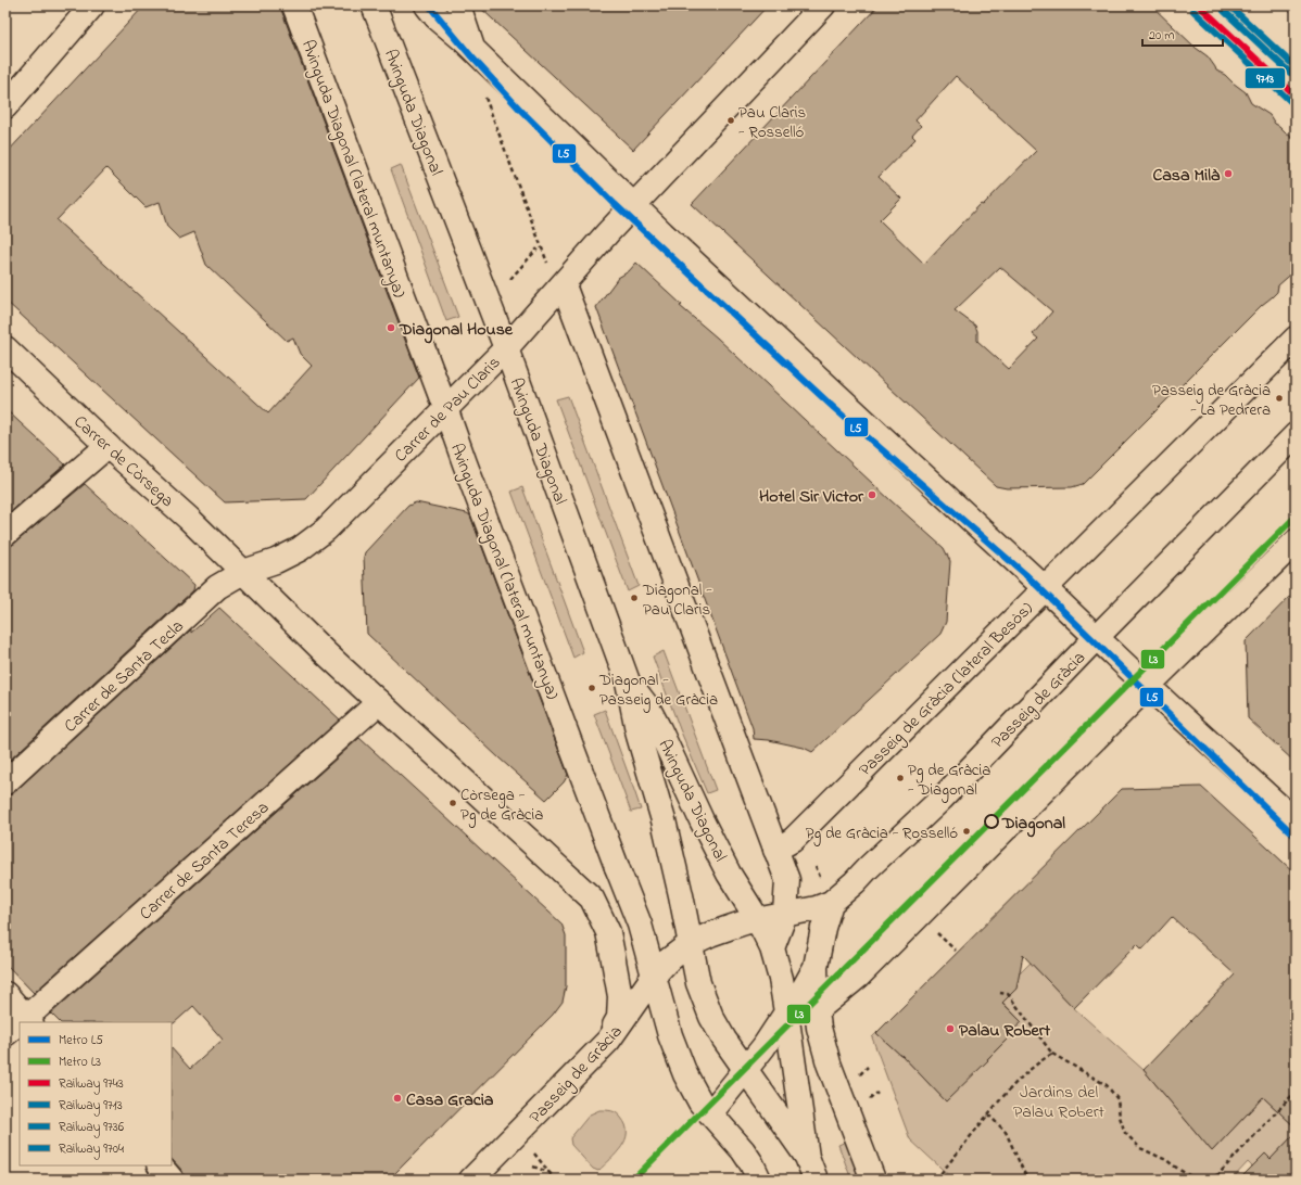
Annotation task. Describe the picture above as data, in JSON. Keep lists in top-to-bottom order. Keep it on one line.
{"streets":{"street":["Avinguda Diagonal","Avinguda Diagonal (lateral muntanya)","Carrer de Pau Claris","Carrer de Còrsega","Carrer de Santa Tecla","Passeig de Gràcia (lateral Besòs)","Passeig de Gràcia","Carrer de Santa Teresa"]},"crossings":[["Avinguda Diagonal","Carrer de Pau Claris"],["Avinguda Diagonal","Passeig de Gràcia"],["Avinguda Diagonal (lateral muntanya)","Carrer de Pau Claris"],["Avinguda Diagonal (lateral muntanya)","Passeig de Gràcia"],["Carrer de Pau Claris","Carrer de Còrsega"],["Carrer de Pau Claris","Carrer de Santa Tecla"],["Carrer de Còrsega","Carrer de Santa Tecla"],["Carrer de Còrsega","Passeig de Gràcia"],["Carrer de Còrsega","Carrer de Santa Teresa"]],"parks":["Jardins del Palau Robert"],"places":["Pau Claris - Rosselló","Casa Milà","Diagonal House","Passeig de Gràcia - La Pedrera","Hotel Sir Victor","Diagonal - Pau Claris","Diagonal - Passeig de Gràcia","Pg de Gràcia - Diagonal","Còrsega - Pg de Gràcia","Diagonal","Pg de Gràcia - Rosselló","Palau Robert","Casa Gracia"],"lines":["metro line L5","rail line 9743","rail line 9736","rail line 9713","rail line 9704","metro line L3"],"legend":["Metro L5","Metro L3","Railway 9743","Railway 9713","Railway 9736","Railway 9704"],"scale_bar":"20 m"}
